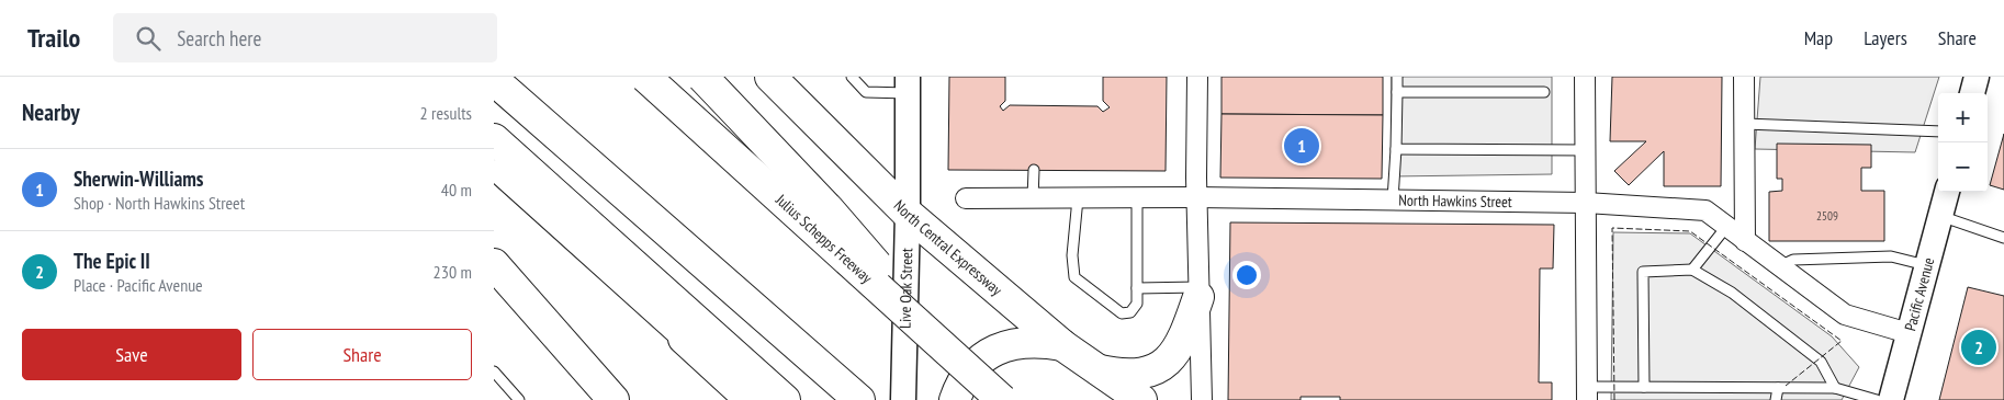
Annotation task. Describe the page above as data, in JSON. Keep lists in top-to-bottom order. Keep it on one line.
{"streets":{"main road":["Julius Schepps Freeway","North Central Expressway"],"street":["North Hawkins Street","Live Oak Street","Pacific Avenue"]},"crossings":[["North Hawkins Street","Pacific Avenue"],["North Central Expressway","Live Oak Street"]],"house_numbers":["2509"],"page":{"header":"Trailo","search":"Search here","nav":["Map","Layers","Share"],"heading":["Nearby","2 results"],"map_buttons":["+","−"],"pins":["1","2"],"list":[{"mark":"1","name":"Sherwin-Williams","note":"Shop · North Hawkins Street","value":"40 m"},{"mark":"2","name":"The Epic II","note":"Place · Pacific Avenue","value":"230 m"}],"buttons":["Save","Share"]}}
